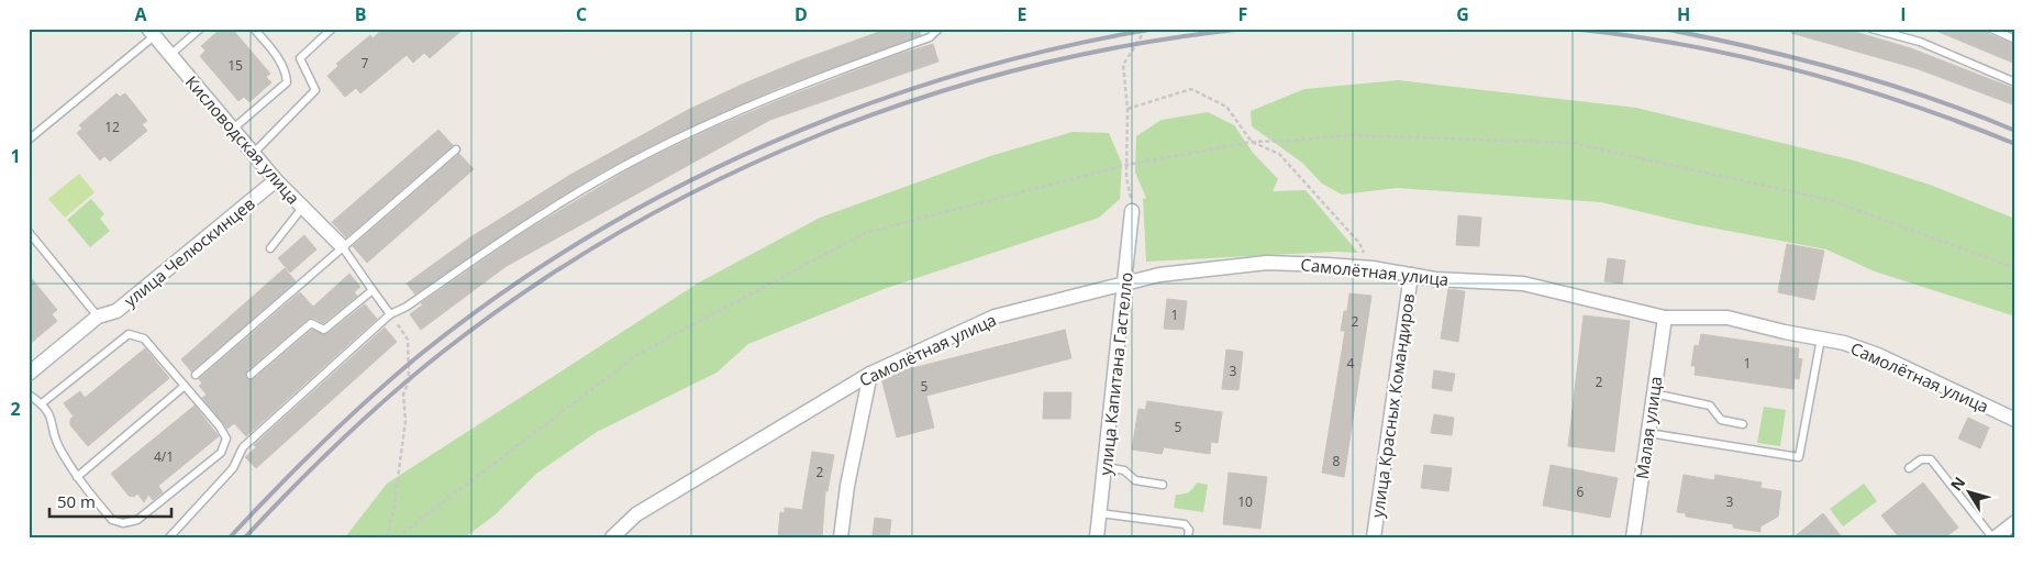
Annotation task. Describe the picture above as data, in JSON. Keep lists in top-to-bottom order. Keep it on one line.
{"streets":{"street":["Кисловодская улица","улица Челюскинцев","Самолётная улица","улица Капитана Гастелло","улица Красных Командиров","Малая улица"]},"crossings":[["Кисловодская улица","улица Челюскинцев"],["Самолётная улица","улица Капитана Гастелло"],["Самолётная улица","улица Красных Командиров"],["Самолётная улица","Малая улица"]],"house_numbers":["7","15","12","1","2","4","1","3","2","5","5","4/1","8","2","6","10","3"],"scale_bar":"50 m","north":"top left","grid":{"columns":["A","B","C","D","E","F","G","H","I"],"rows":["1","2"]}}
